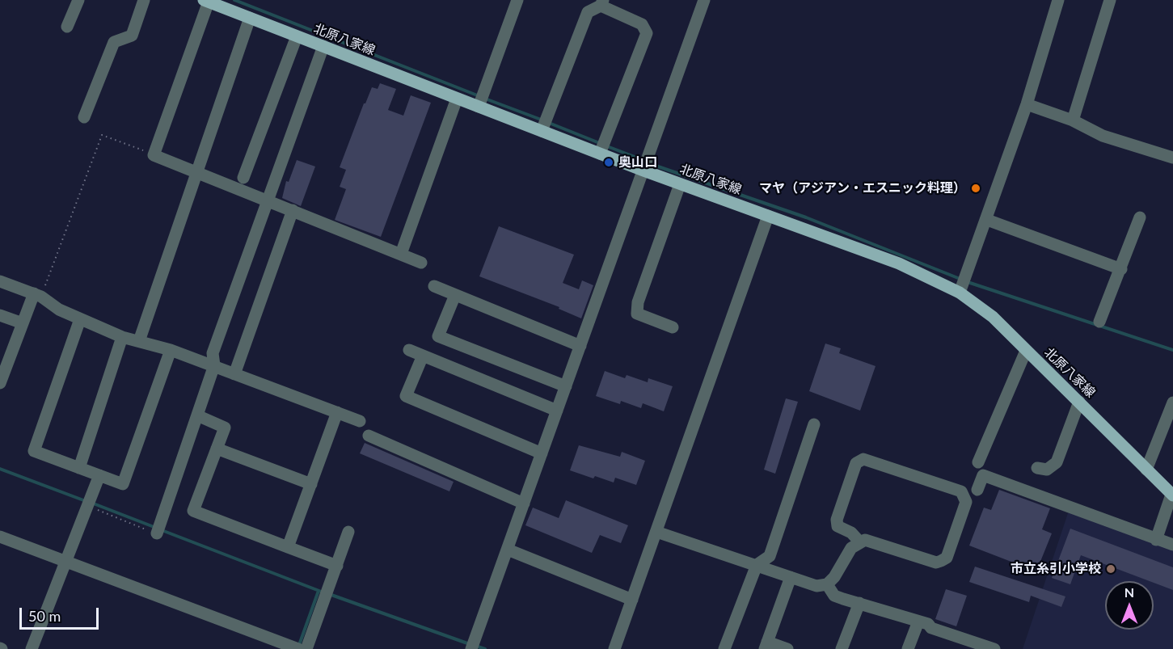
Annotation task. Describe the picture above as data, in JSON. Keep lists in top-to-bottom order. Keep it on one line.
{"streets":{"main road":["北原八家線"]},"places":["奥山口","マヤ（アジアン・エスニック料理）","市立糸引小学校"],"scale_bar":"50 m","north":"top"}
